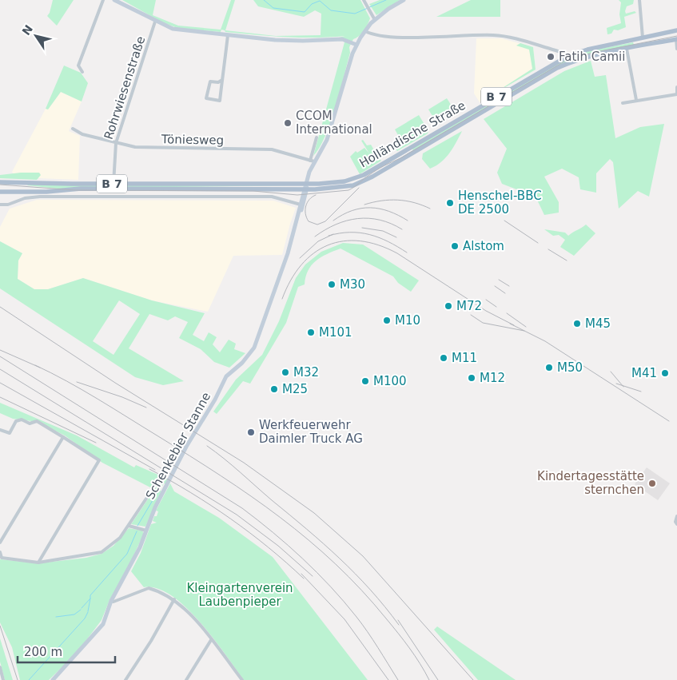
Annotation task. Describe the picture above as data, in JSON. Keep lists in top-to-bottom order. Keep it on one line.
{"streets":{"main road":["B 7","Holländische Straße"],"street":["Rohrwiesenstraße","Töniesweg","Schenkebier Stanne"]},"crossings":[["Rohrwiesenstraße","Holländische Straße"],["Rohrwiesenstraße","Töniesweg"],["Holländische Straße","Schenkebier Stanne"]],"parks":["Kleingartenverein Laubenpieper"],"places":["Fatih Camii","CCOM International","Henschel-BBC DE 2500","Alstom","M30","M72","M10","M45","M101","M11","M50","M32","M41","M12","M100","M25","Werkfeuerwehr Daimler Truck AG","Kindertagesstätte sternchen"],"scale_bar":"200 m","north":"top left"}
